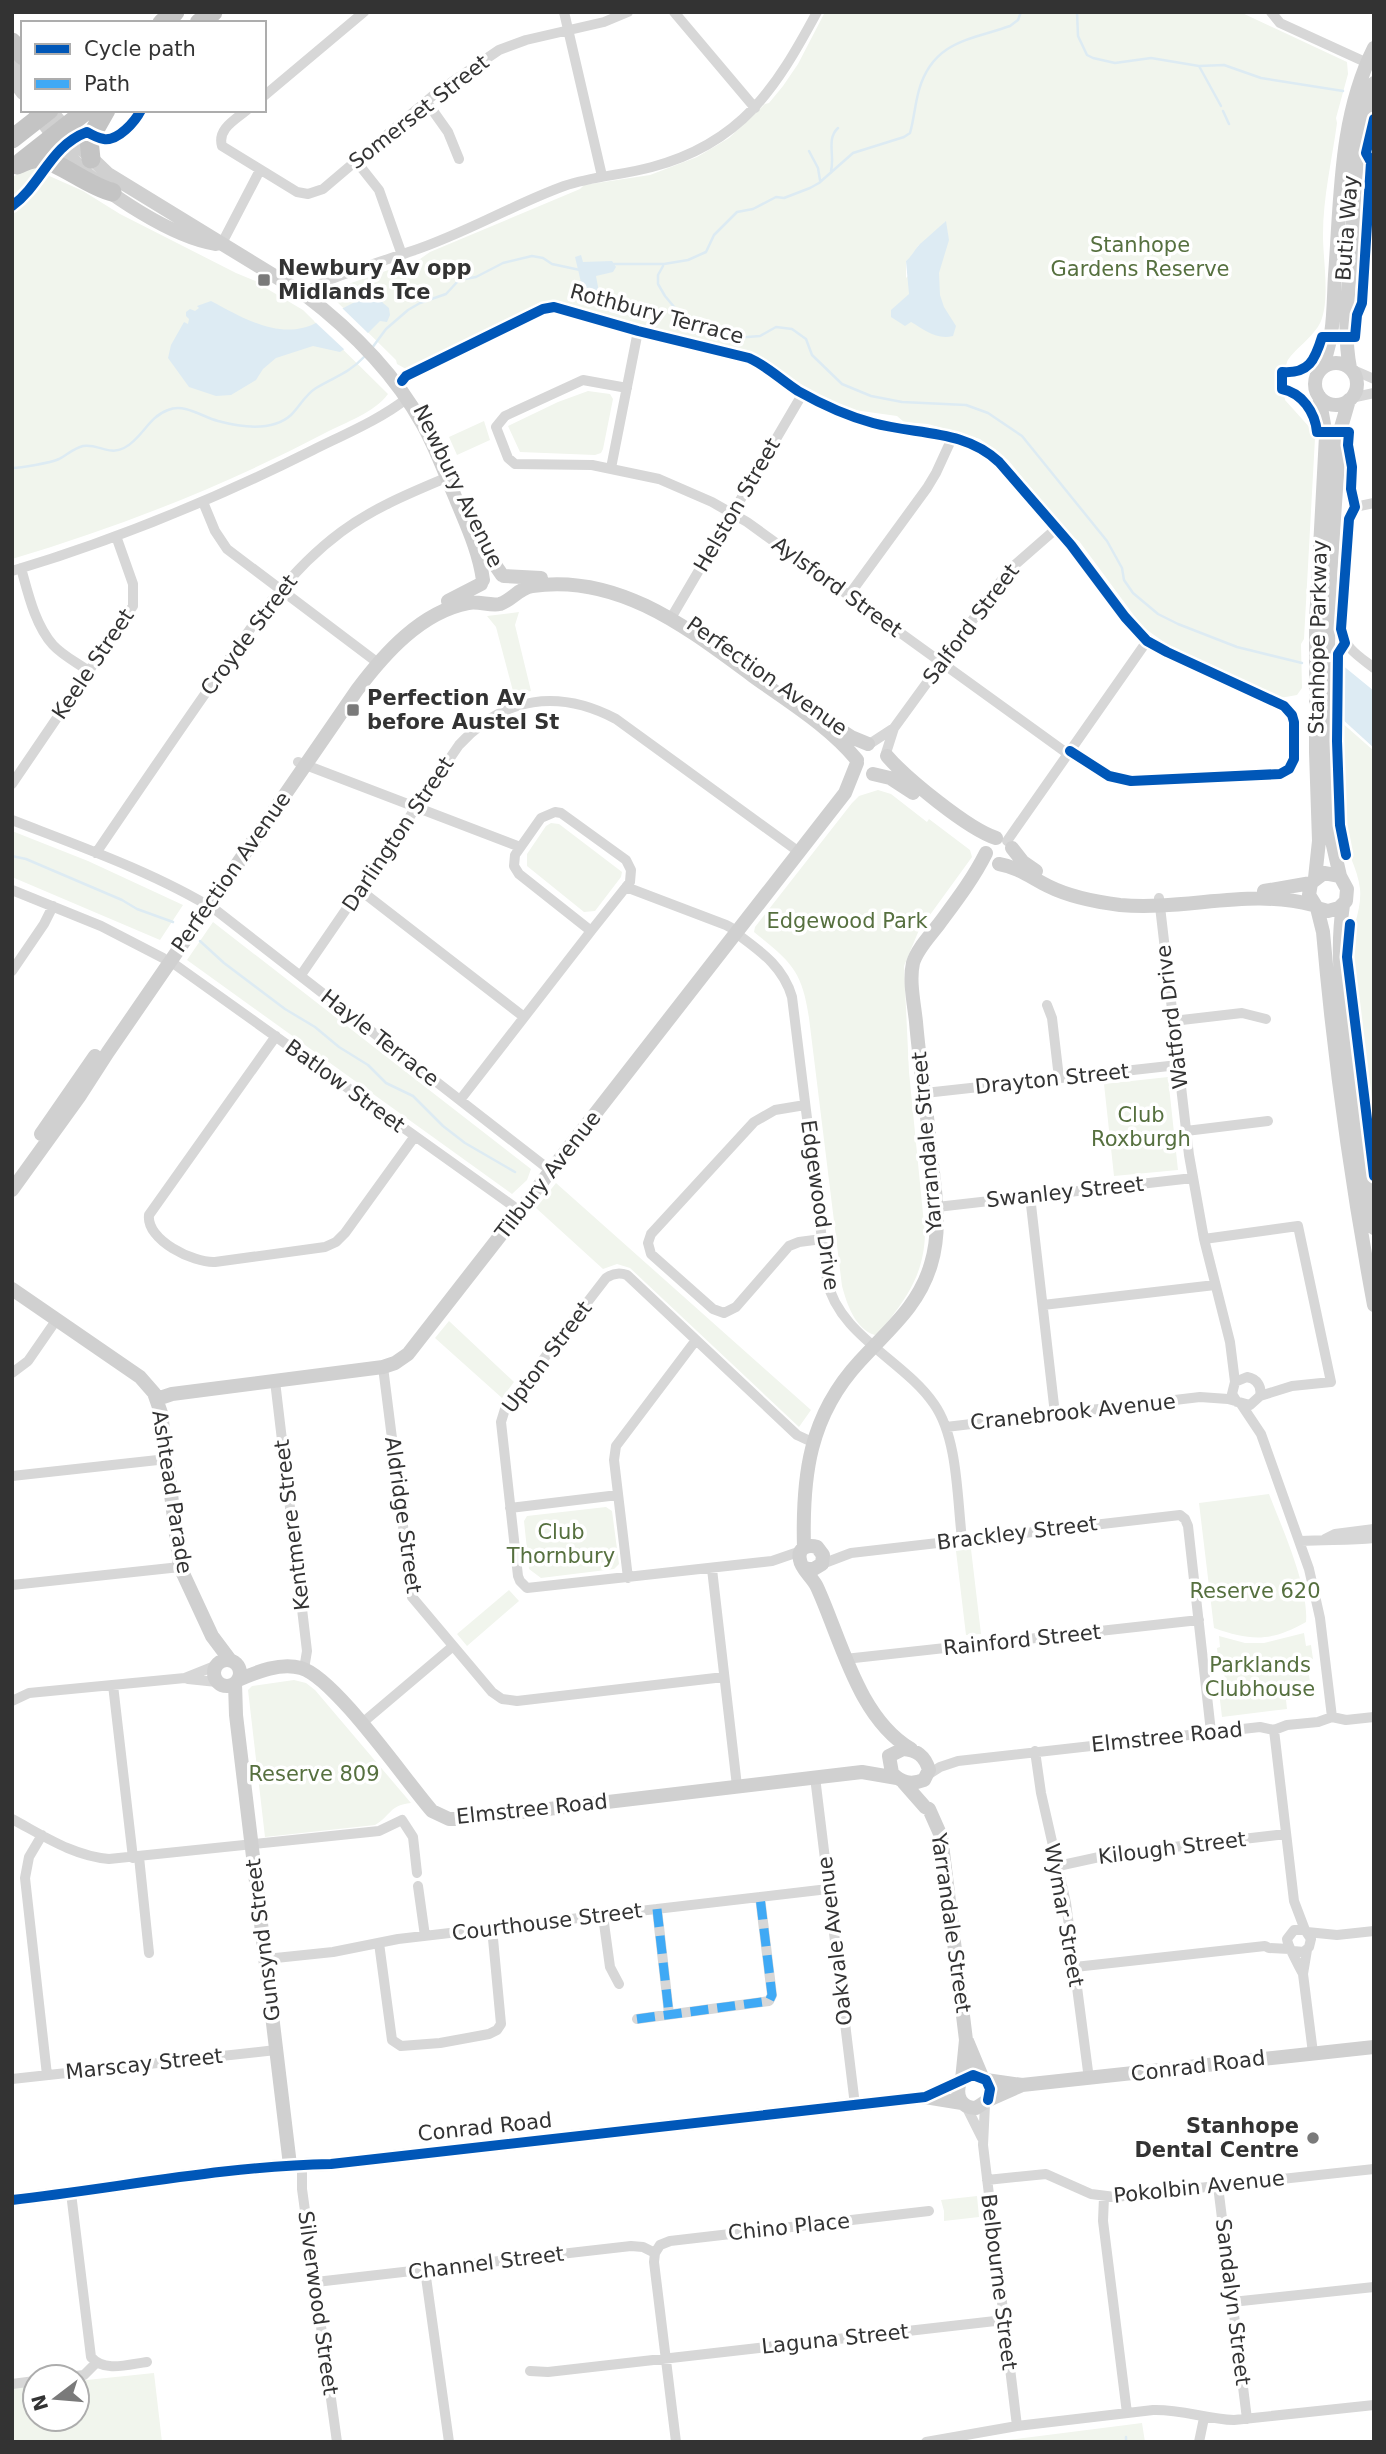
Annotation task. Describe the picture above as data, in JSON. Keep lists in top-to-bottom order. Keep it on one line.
{"streets":{"street":["Somerset Street","Butia Way","Rothbury Terrace","Newbury Avenue","Helston Street","Aylsford Street","Salford Street","Croyde Street","Stanhope Parkway","Keele Street","Perfection Avenue","Darlington Street","Watford Drive","Hayle Terrace","Drayton Street","Batlow Street","Yarrandale Street","Tilbury Avenue","Swanley Street","Edgewood Drive","Upton Street","Cranebrook Avenue","Ashtead Parade","Aldridge Street","Kentmere Street","Brackley Street","Rainford Street","Elmstree Road","Kilough Street","Wymar Street","Courthouse Street","Gunsynd Street","Oakvale Avenue","Marscay Street","Conrad Road","Pokolbin Avenue","Chino Place","Channel Street","Belbourne Street","Sandalyn Street","Silverwood Street","Laguna Street"]},"crossings":[["Rothbury Terrace","Newbury Avenue"],["Rothbury Terrace","Helston Street"],["Rothbury Terrace","Aylsford Street"],["Rothbury Terrace","Salford Street"],["Newbury Avenue","Croyde Street"],["Newbury Avenue","Perfection Avenue"],["Helston Street","Aylsford Street"],["Helston Street","Perfection Avenue"],["Aylsford Street","Salford Street"],["Salford Street","Perfection Avenue"],["Salford Street","Tilbury Avenue"],["Croyde Street","Hayle Terrace"],["Perfection Avenue","Hayle Terrace"],["Perfection Avenue","Batlow Street"],["Perfection Avenue","Tilbury Avenue"],["Darlington Street","Hayle Terrace"],["Darlington Street","Tilbury Avenue"],["Watford Drive","Drayton Street"],["Watford Drive","Swanley Street"],["Watford Drive","Cranebrook Avenue"],["Hayle Terrace","Tilbury Avenue"],["Drayton Street","Yarrandale Street"],["Batlow Street","Tilbury Avenue"],["Yarrandale Street","Swanley Street"],["Yarrandale Street","Edgewood Drive"],["Yarrandale Street","Upton Street"],["Yarrandale Street","Brackley Street"],["Yarrandale Street","Rainford Street"],["Yarrandale Street","Elmstree Road"],["Yarrandale Street","Conrad Road"],["Yarrandale Street","Belbourne Street"],["Tilbury Avenue","Edgewood Drive"],["Tilbury Avenue","Ashtead Parade"],["Tilbury Avenue","Aldridge Street"],["Tilbury Avenue","Kentmere Street"],["Edgewood Drive","Cranebrook Avenue"],["Edgewood Drive","Brackley Street"],["Upton Street","Brackley Street"],["Kentmere Street","Elmstree Road"],["Brackley Street","Rainford Street"],["Elmstree Road","Wymar Street"],["Elmstree Road","Oakvale Avenue"],["Kilough Street","Wymar Street"],["Wymar Street","Conrad Road"],["Courthouse Street","Gunsynd Street"],["Courthouse Street","Oakvale Avenue"],["Gunsynd Street","Marscay Street"],["Gunsynd Street","Conrad Road"],["Gunsynd Street","Silverwood Street"],["Oakvale Avenue","Conrad Road"],["Conrad Road","Belbourne Street"],["Conrad Road","Silverwood Street"],["Pokolbin Avenue","Belbourne Street"],["Pokolbin Avenue","Sandalyn Street"],["Chino Place","Channel Street"],["Channel Street","Silverwood Street"],["Belbourne Street","Laguna Street"]],"parks":["Stanhope Gardens Reserve","Edgewood Park","Club Roxburgh","Club Thornbury","Reserve 620","Parklands Clubhouse","Reserve 809"],"places":{"transit":["Newbury Av opp Midlands Tce","Perfection Av before Austel St"],"other":["Stanhope Dental Centre"]},"legend":["Cycle path","Path"],"north":"left"}
